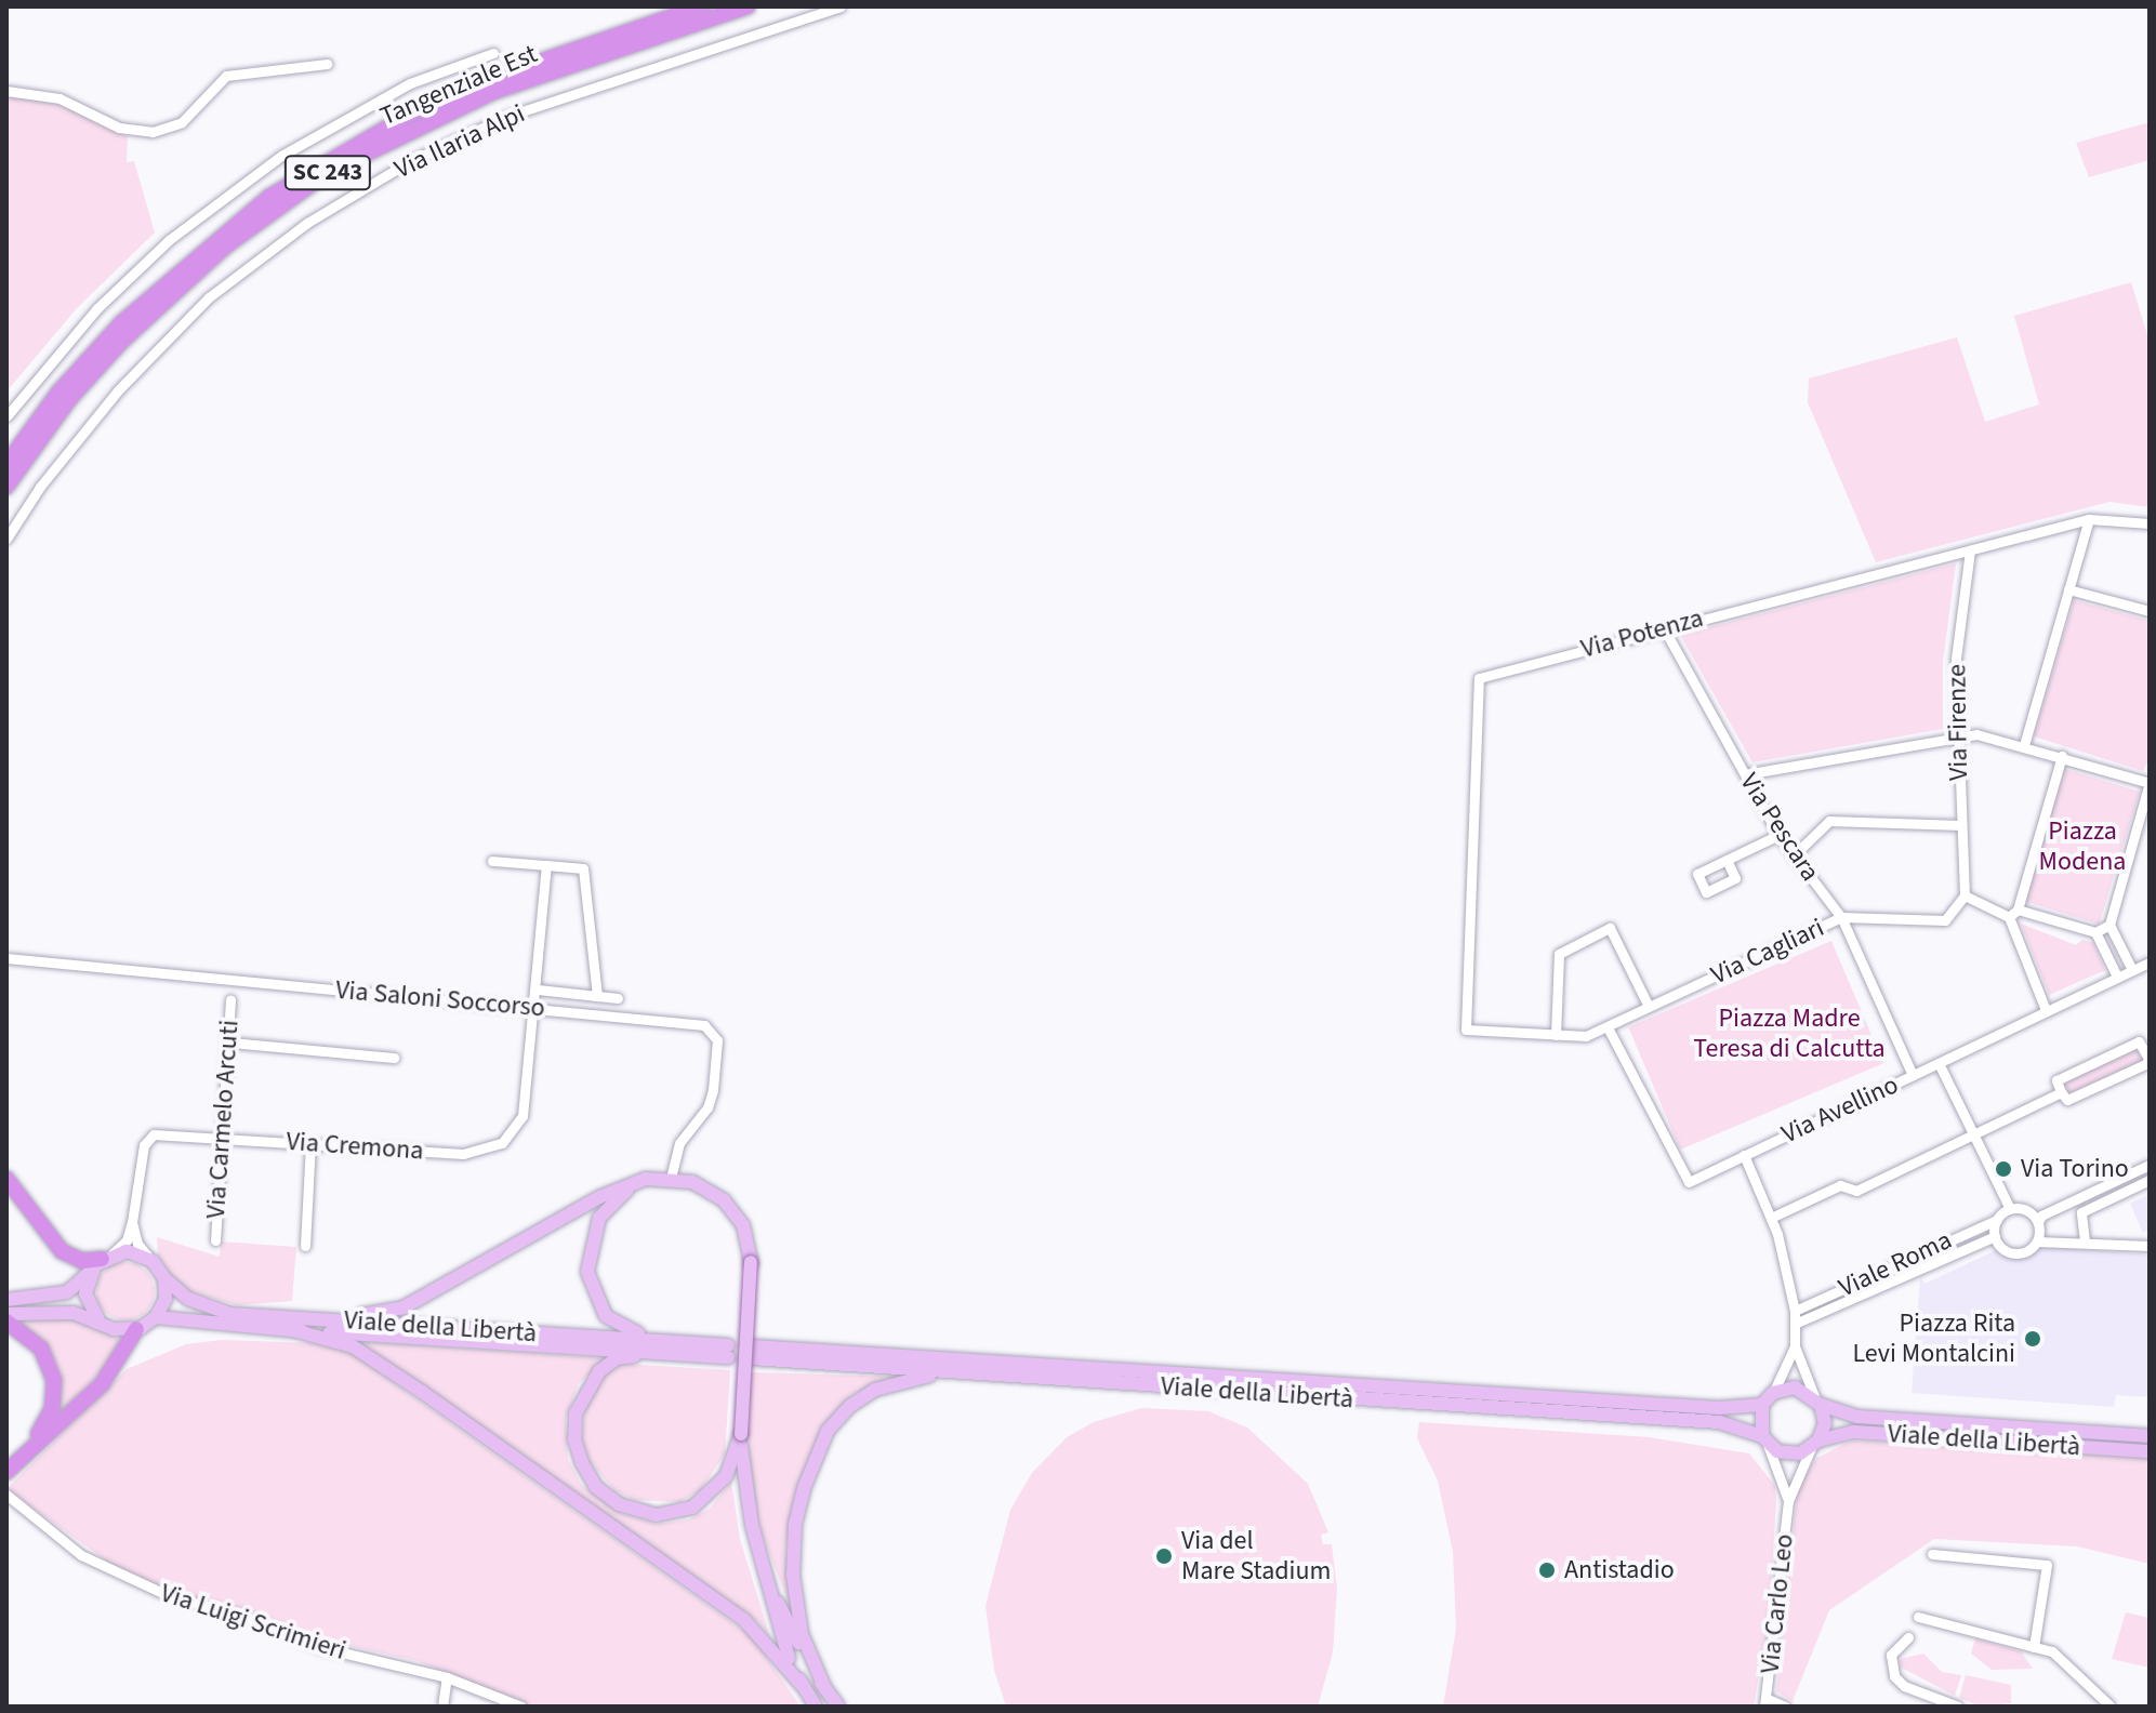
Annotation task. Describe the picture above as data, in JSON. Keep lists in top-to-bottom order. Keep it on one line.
{"streets":{"highway":["Tangenziale Est","SC 243"],"main road":["Viale della Libertà"],"street":["Via Ilaria Alpi","Via Potenza","Via Firenze","Via Pescara","Via Cagliari","Via Saloni Soccorso","Via Avellino","Via Carmelo Arcuti","Via Cremona","Viale Roma","Via Carlo Leo","Via Luigi Scrimieri"]},"crossings":[["Via Potenza","Via Firenze"],["Via Potenza","Via Pescara"],["Via Potenza","Via Cagliari"],["Via Firenze","Via Cagliari"],["Via Pescara","Via Cagliari"],["Via Pescara","Via Avellino"],["Via Cagliari","Via Avellino"],["Via Saloni Soccorso","Via Cremona"],["Via Carmelo Arcuti","Via Cremona"],["Via Cremona","Viale della Libertà"],["Viale della Libertà","Via Carlo Leo"]],"parks":["Piazza Modena","Piazza Madre Teresa di Calcutta"],"places":["Via Torino","Piazza Rita Levi Montalcini","Via del Mare Stadium","Antistadio"]}
